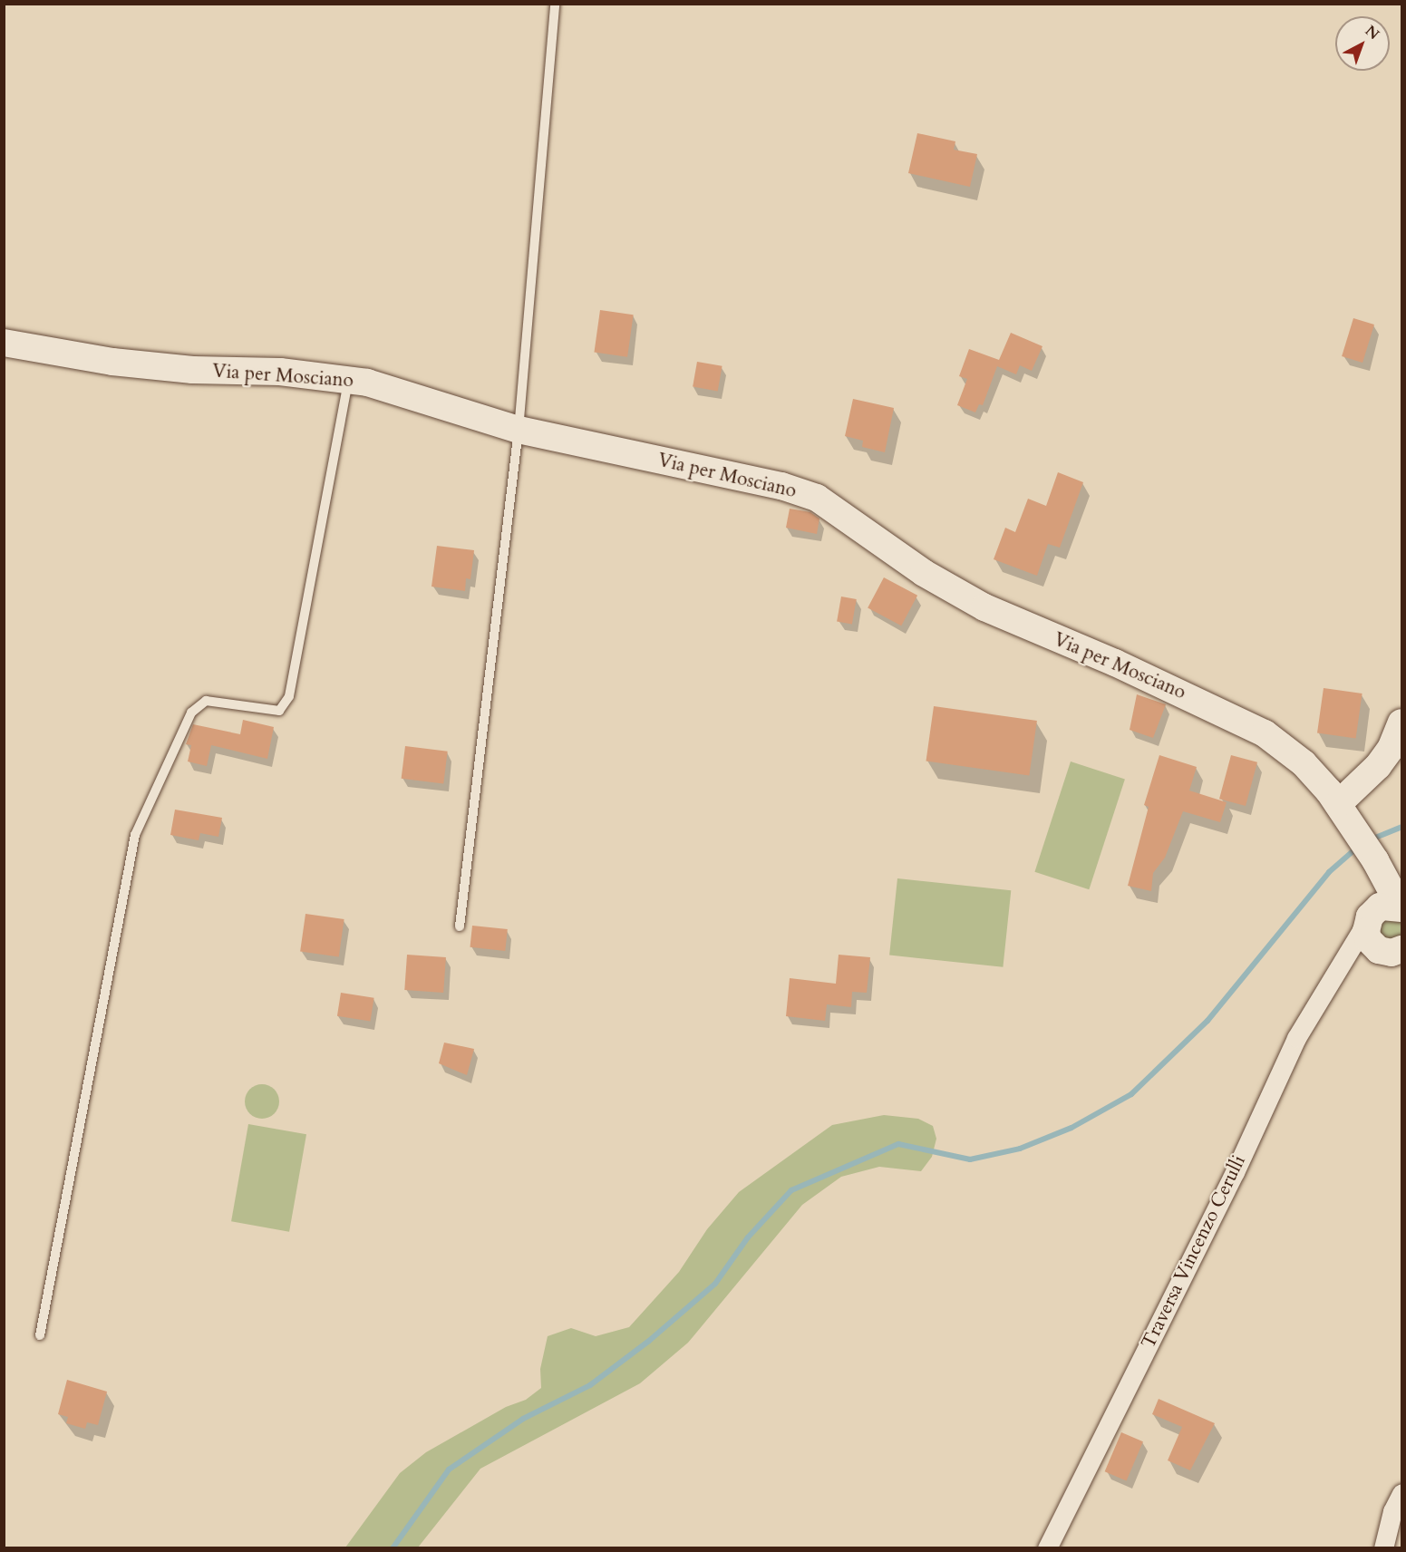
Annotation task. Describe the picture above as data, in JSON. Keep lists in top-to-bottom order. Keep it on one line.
{"streets":{"main road":["Via per Mosciano"],"street":["Traversa Vincenzo Cerulli"]},"north":"top right"}
